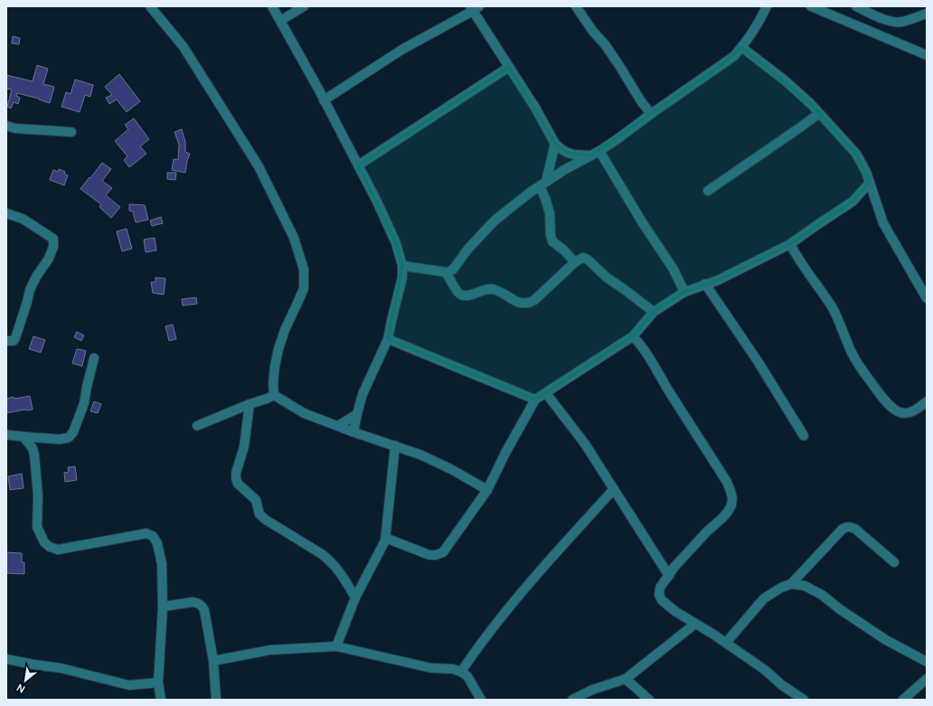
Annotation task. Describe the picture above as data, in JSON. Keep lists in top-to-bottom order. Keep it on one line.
{"north":"bottom left"}
